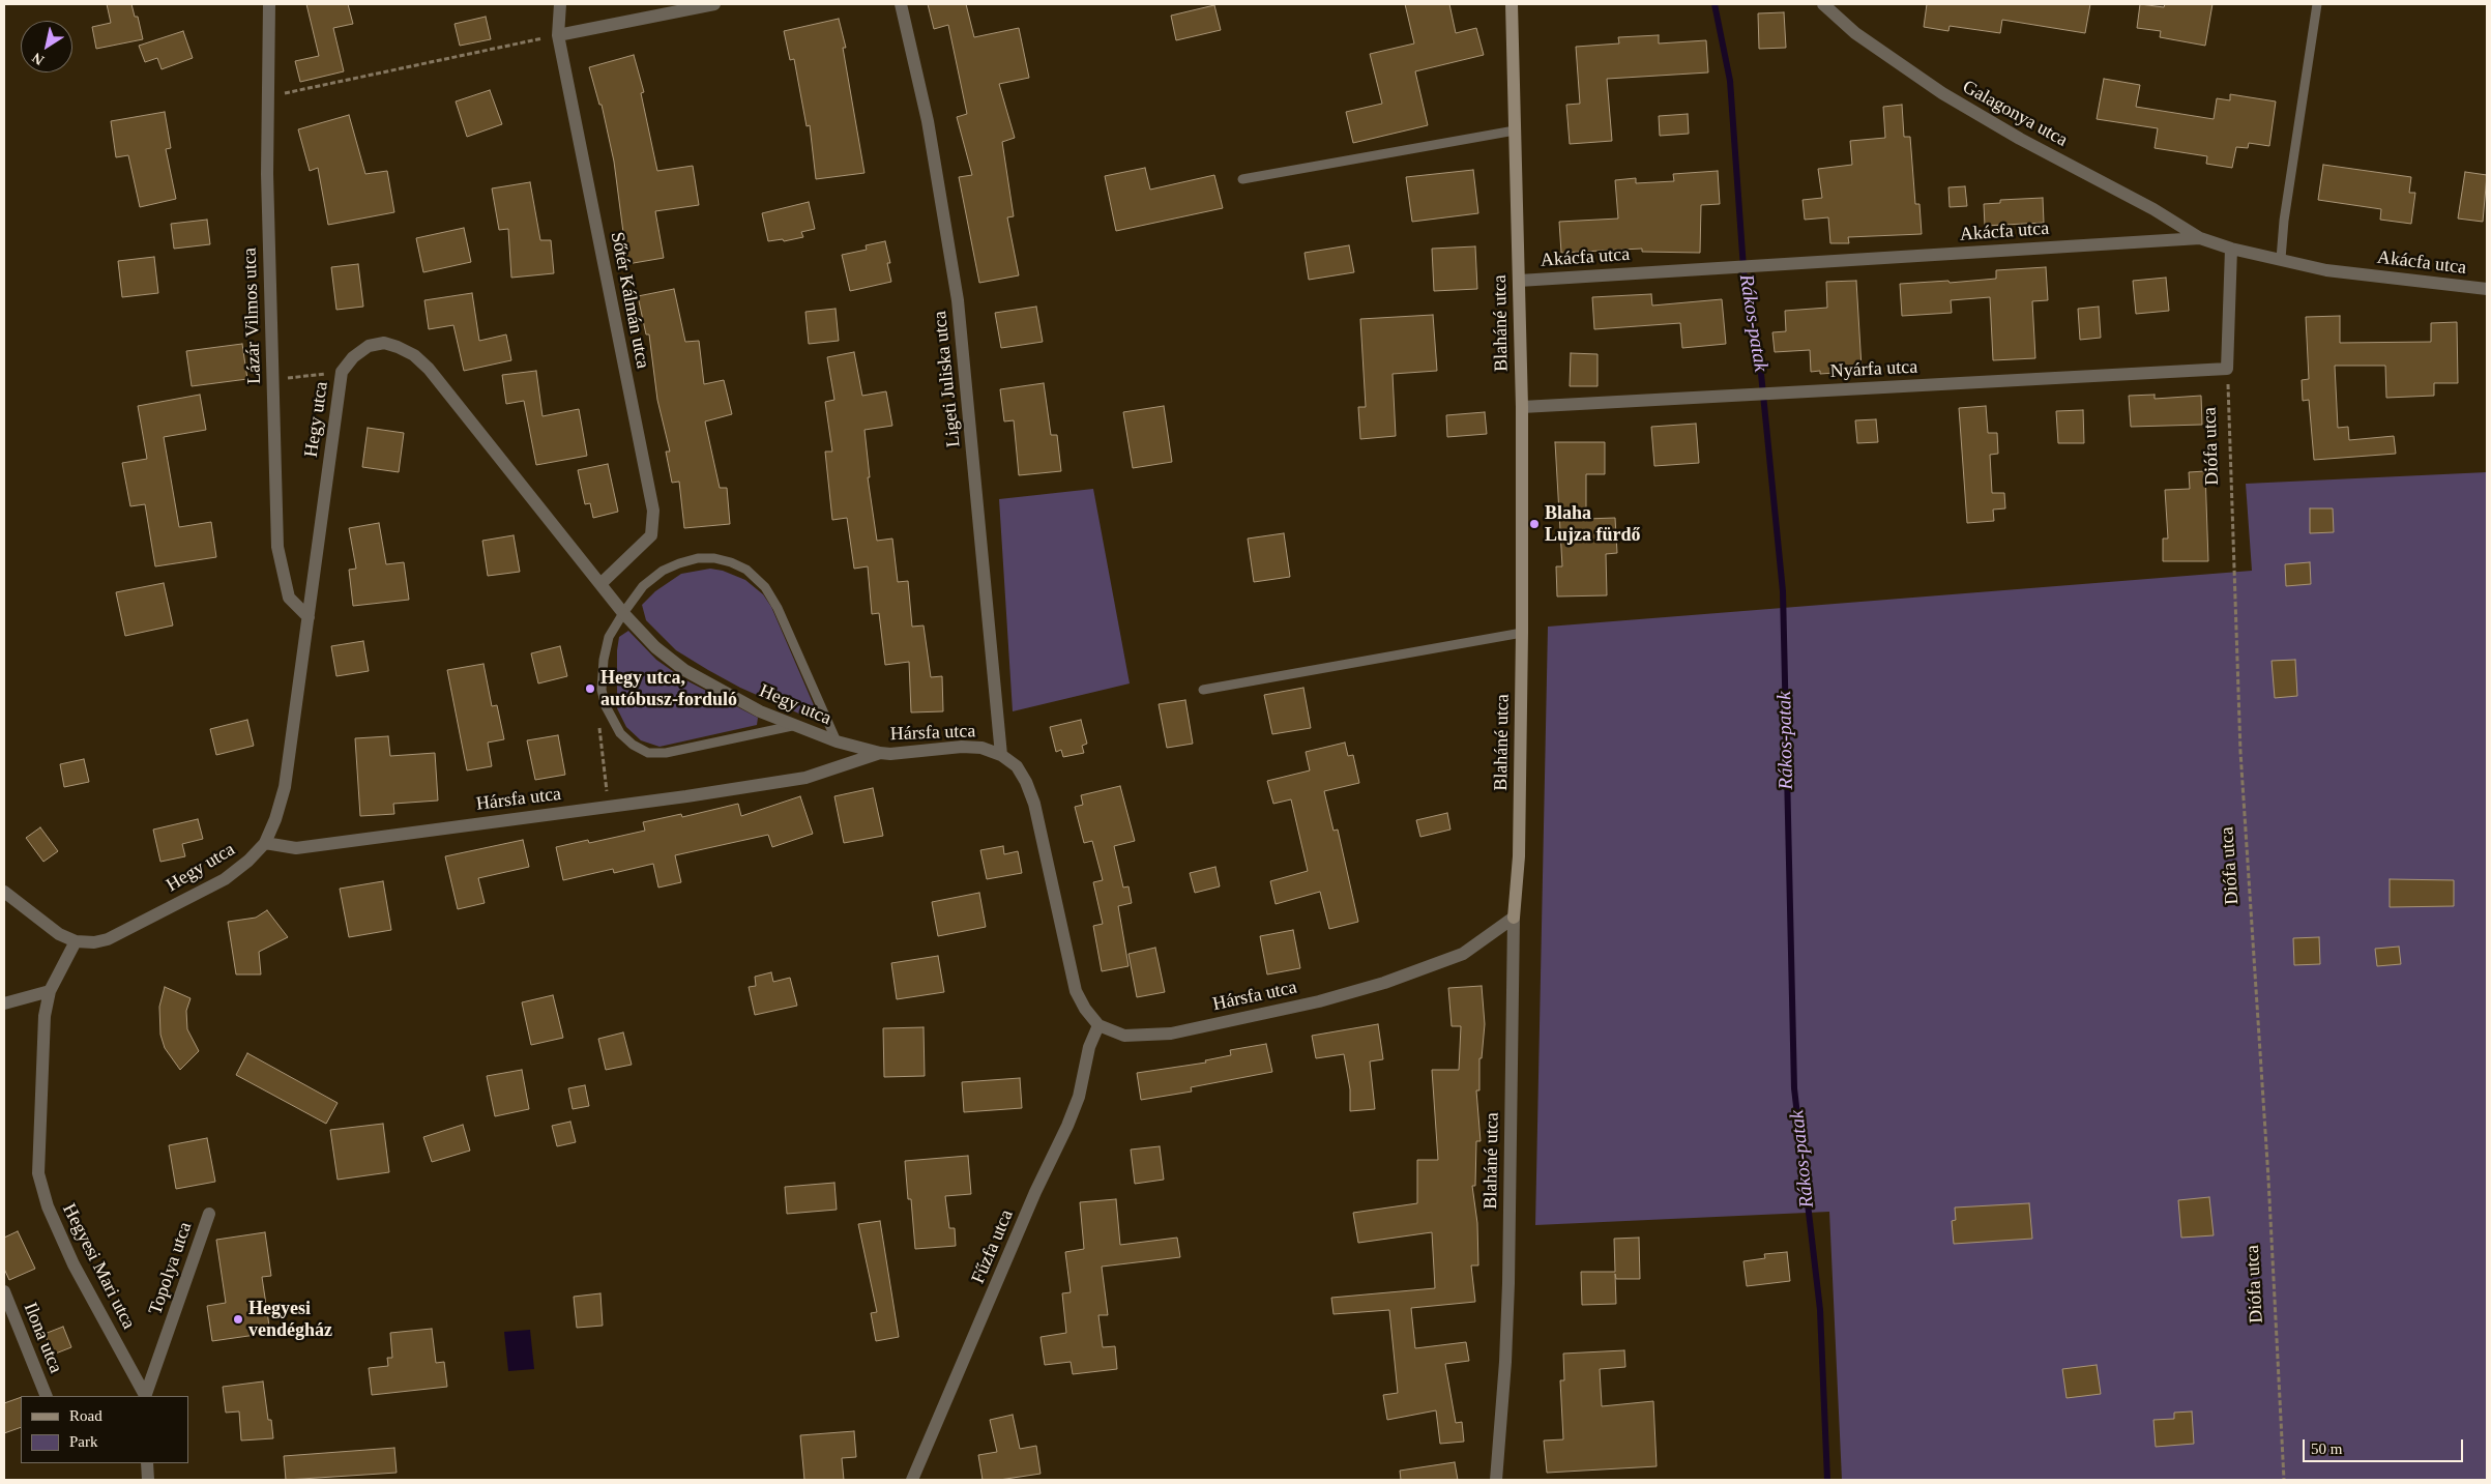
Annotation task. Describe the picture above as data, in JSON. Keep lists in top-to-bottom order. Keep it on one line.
{"streets":{"street":["Galagonya utca","Akácfa utca","Sőtér Kálmán utca","Lázár Vilmos utca","Blaháné utca","Nyárfa utca","Ligeti Juliska utca","Hegy utca","Hársfa utca","Fűzfa utca","Hegyesi Mari utca","Topolya utca","Ilona utca"],"path":["Diófa utca"]},"crossings":[["Galagonya utca","Akácfa utca"],["Akácfa utca","Blaháné utca"],["Sőtér Kálmán utca","Hegy utca"],["Lázár Vilmos utca","Hegy utca"],["Blaháné utca","Nyárfa utca"],["Blaháné utca","Hársfa utca"],["Nyárfa utca","Diófa utca"],["Ligeti Juliska utca","Hársfa utca"],["Hegy utca","Hársfa utca"],["Hegy utca","Hegyesi Mari utca"],["Hársfa utca","Fűzfa utca"],["Hegyesi Mari utca","Topolya utca"]],"water":["Rákos-patak"],"places":["Blaha Lujza fürdő","Hegy utca, autóbusz-forduló","Hegyesi vendégház"],"legend":["Road","Park"],"scale_bar":"50 m","north":"bottom left"}
